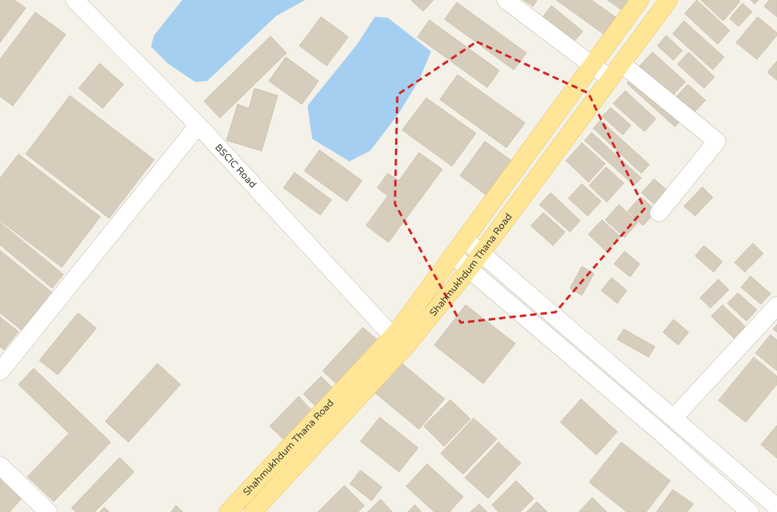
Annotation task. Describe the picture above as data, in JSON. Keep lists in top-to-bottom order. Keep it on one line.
{"streets":{"main road":["Shahmukhdum Thana Road"],"street":["BSCIC Road"]},"crossings":[["BSCIC Road","Shahmukhdum Thana Road"]]}
